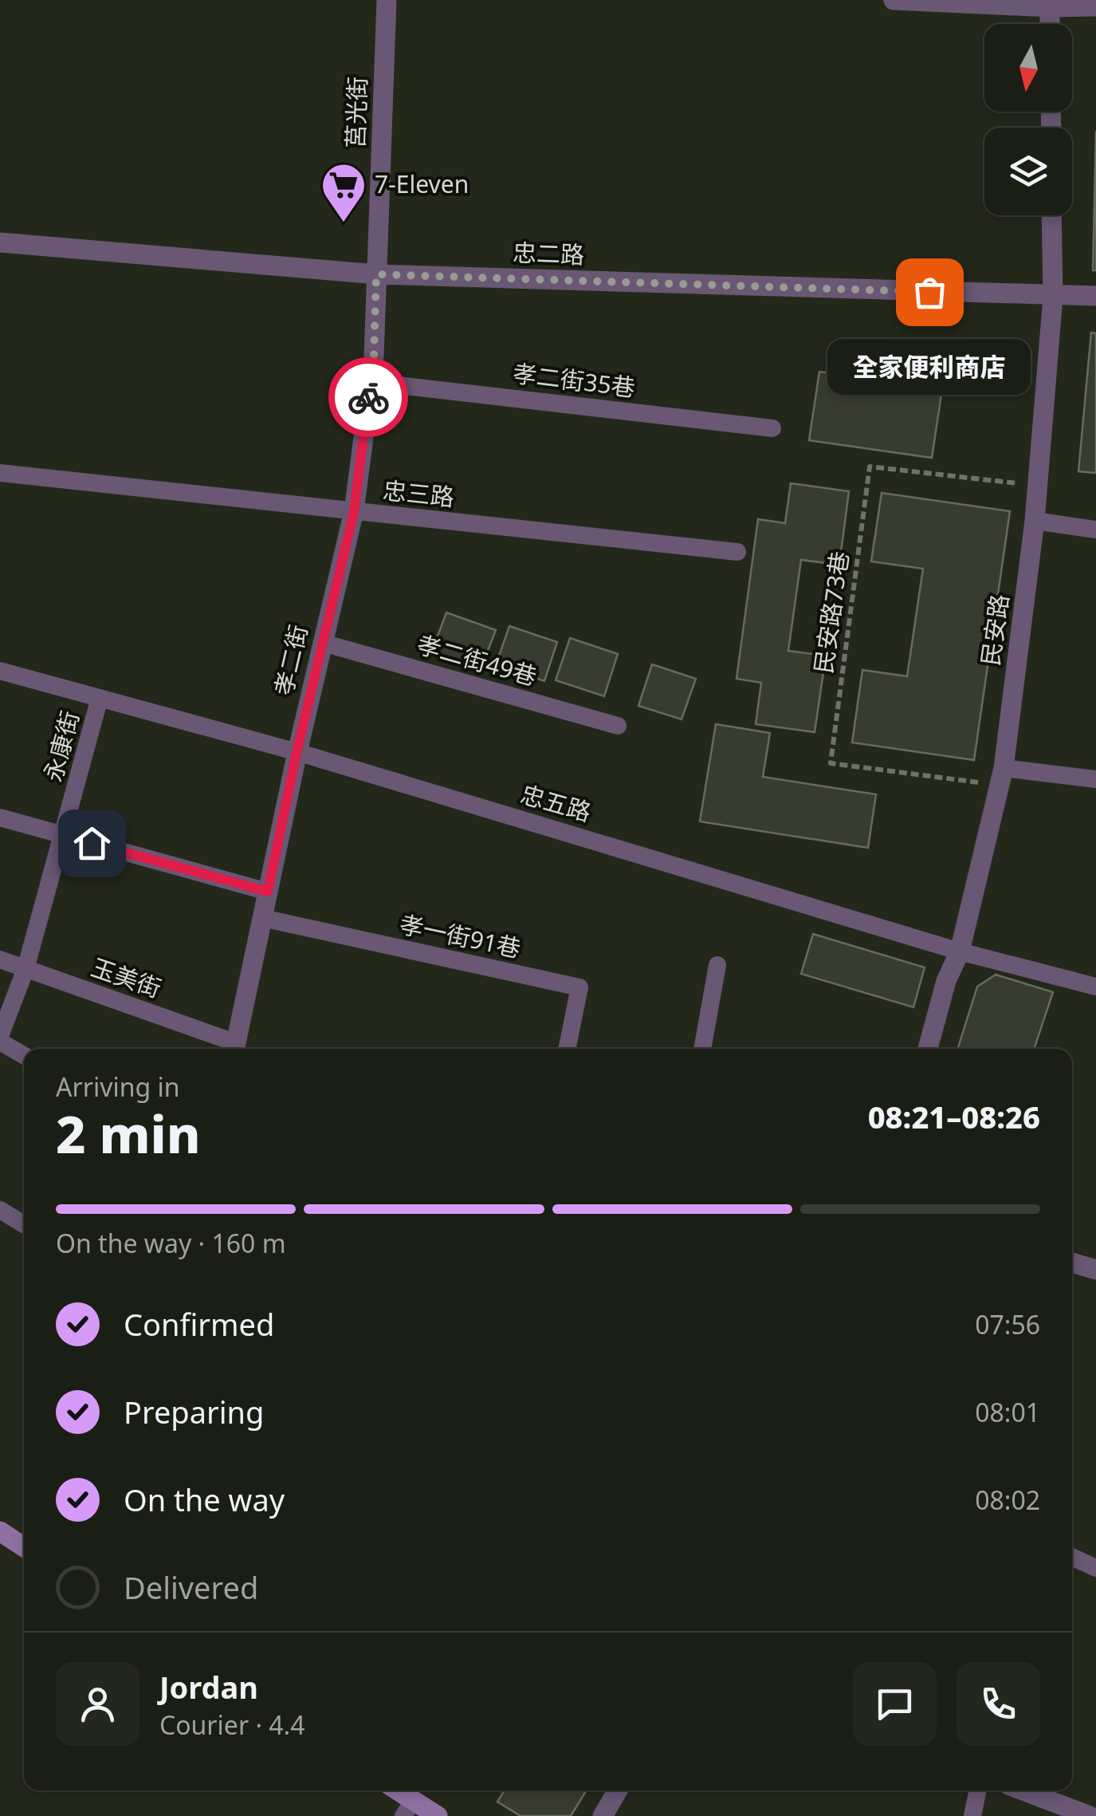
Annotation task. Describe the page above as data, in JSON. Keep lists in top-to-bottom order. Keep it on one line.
{"streets":{"street":["莒光街","忠二路","民安路","孝二街"],"lane":["孝二街35巷","忠三路","孝二街49巷","永康街","忠五路","孝一街91巷","玉美街"],"path":["民安路73巷"]},"crossings":[["莒光街","忠二路"],["莒光街","孝二街"],["忠二路","民安路"],["忠二路","孝二街"],["孝二街35巷","孝二街"],["忠三路","孝二街"],["民安路73巷","民安路"],["民安路","忠五路"],["孝二街","孝二街49巷"],["孝二街","忠五路"],["孝二街","孝一街91巷"],["永康街","忠五路"],["永康街","玉美街"]],"places":{"supermarket":["7-Eleven"],"other":["全家便利商店"]},"north":"bottom","page":{"bubble":"全家便利商店","heading":["2 min","Arriving in","08:21–08:26"],"panel":["Jordan","Courier · 4.4"],"bar":"On the way · 160 m","list":[["Confirmed","07:56"],["Preparing","08:01"],["On the way","08:02"],"Delivered"]}}
